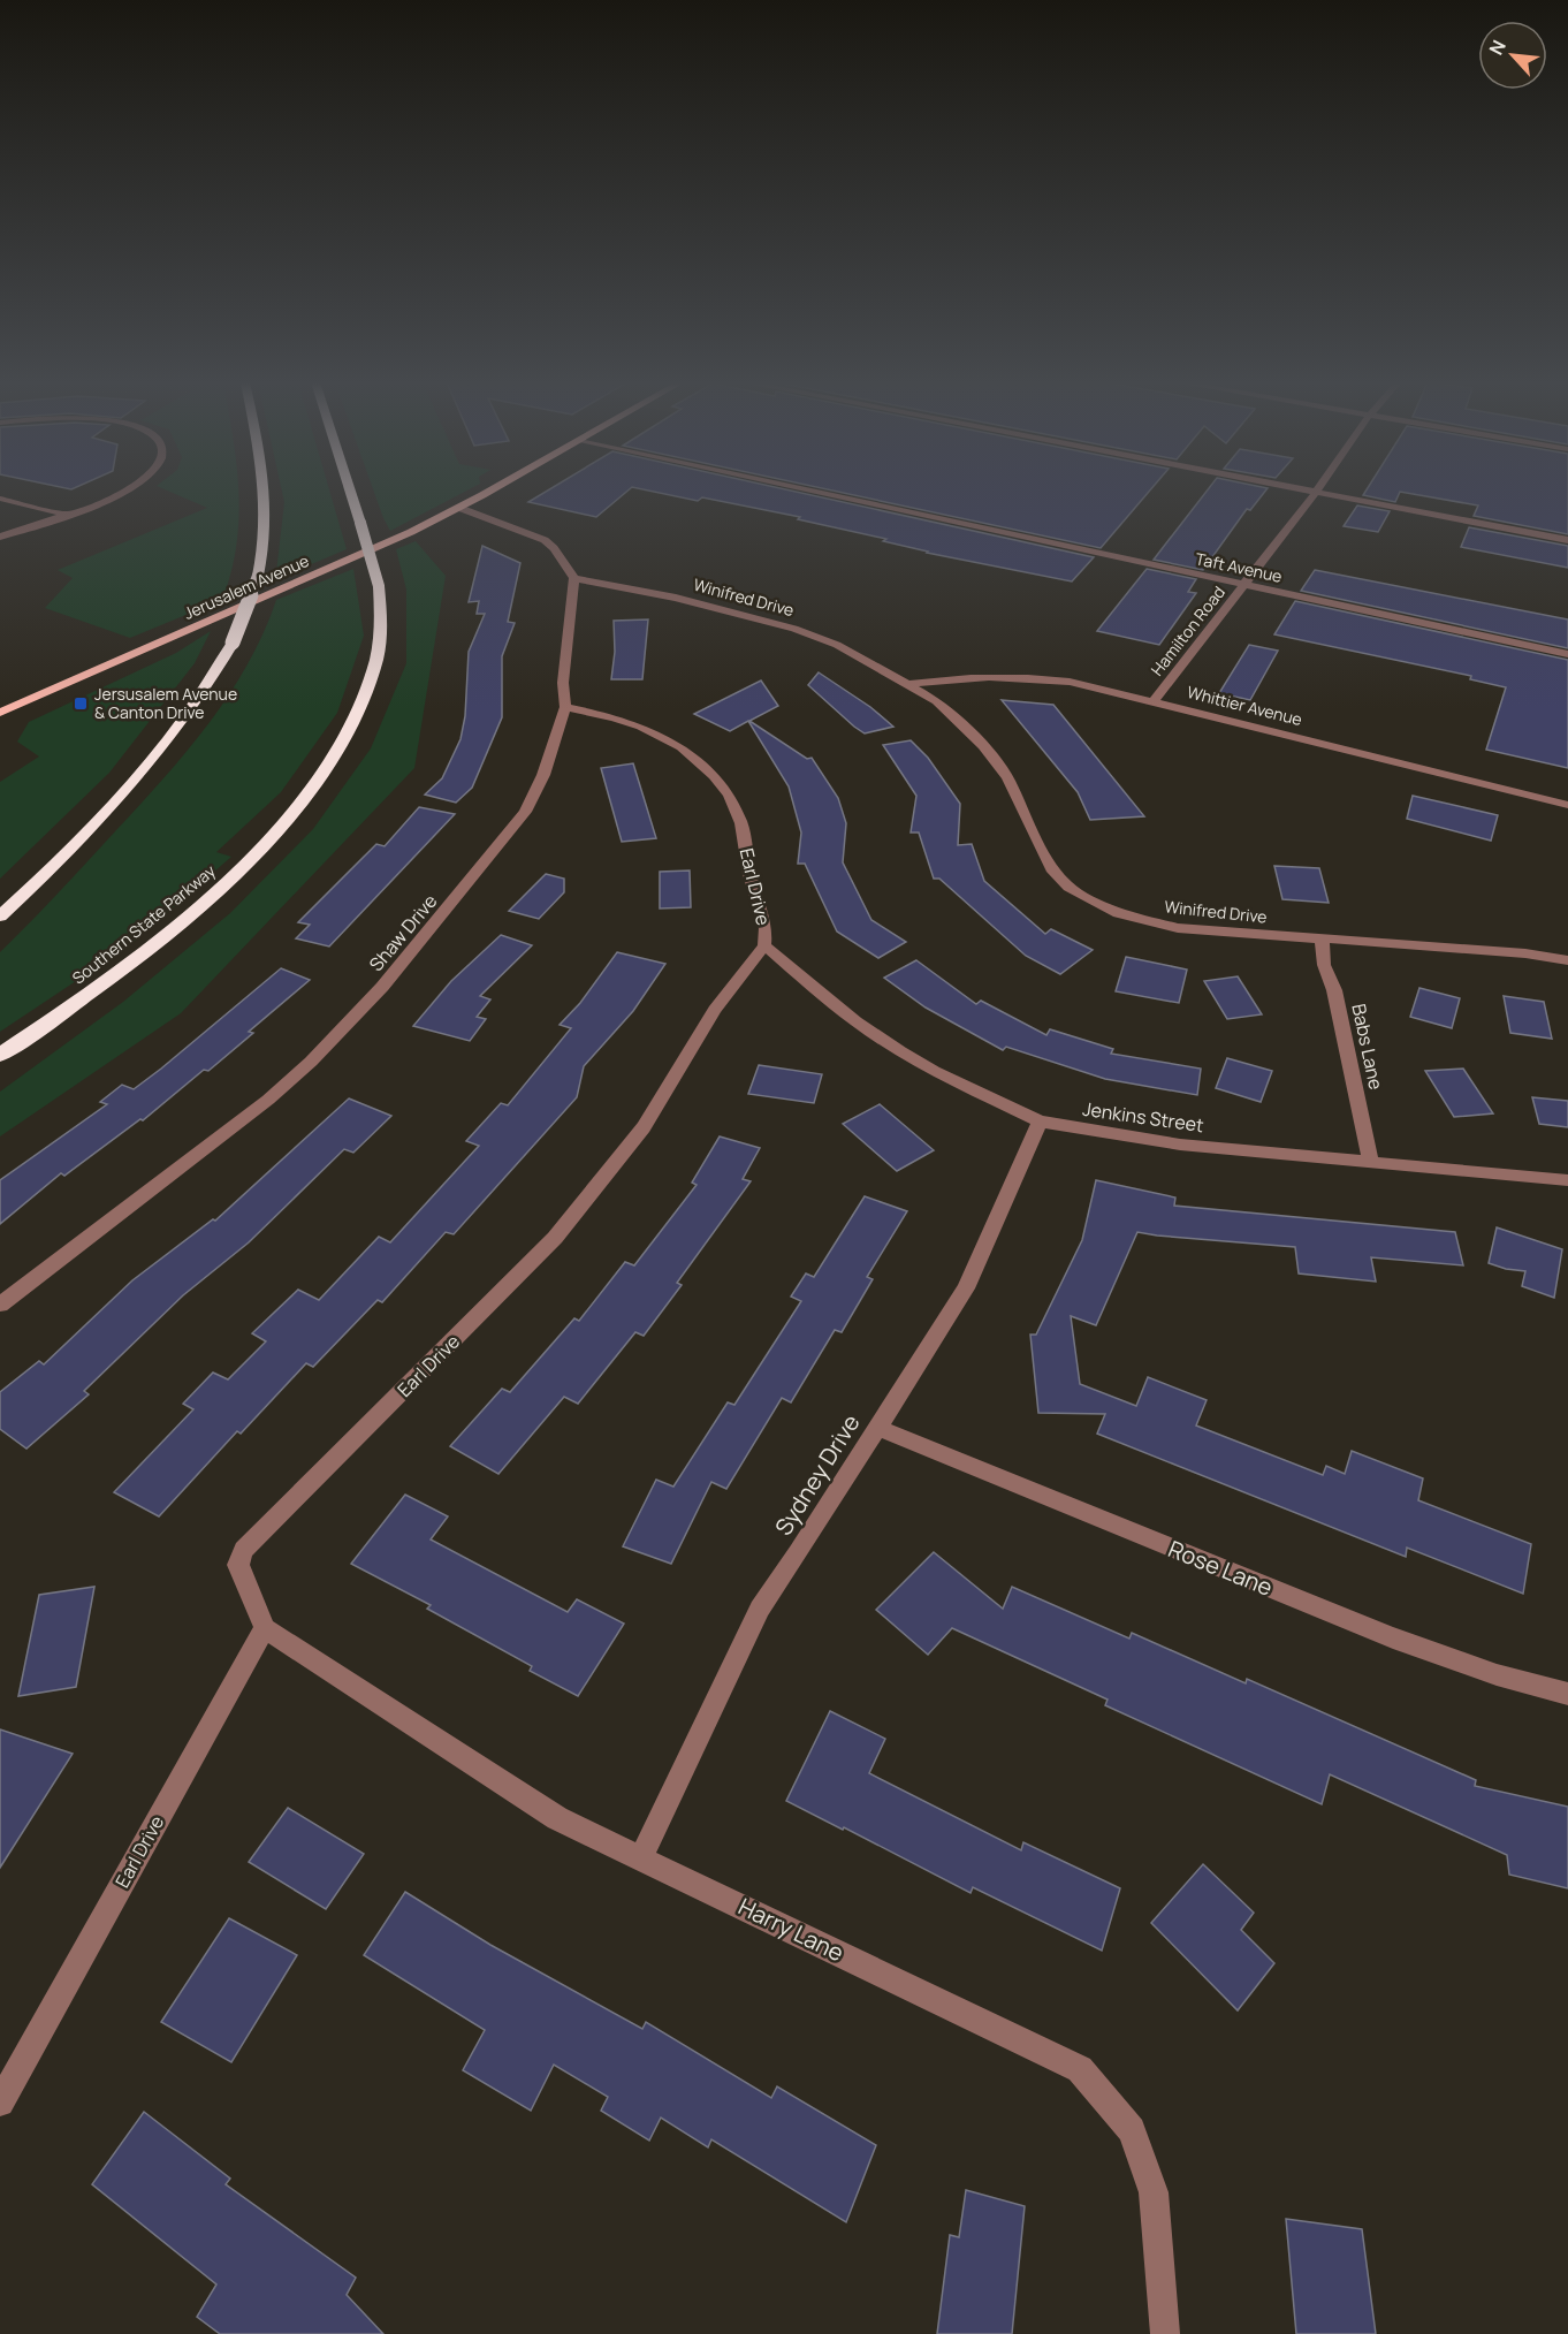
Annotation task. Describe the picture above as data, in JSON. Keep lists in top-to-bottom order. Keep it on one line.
{"streets":{"highway":["Southern State Parkway"],"main road":["Jerusalem Avenue"],"street":["Taft Avenue","Winifred Drive","Hamilton Road","Whittier Avenue","Earl Drive","Shaw Drive","Babs Lane","Jenkins Street","Sydney Drive","Rose Lane","Harry Lane"]},"crossings":[["Taft Avenue","Hamilton Road"],["Winifred Drive","Whittier Avenue"],["Winifred Drive","Shaw Drive"],["Winifred Drive","Babs Lane"],["Hamilton Road","Whittier Avenue"],["Earl Drive","Shaw Drive"],["Earl Drive","Jenkins Street"],["Earl Drive","Harry Lane"],["Babs Lane","Jenkins Street"],["Jenkins Street","Sydney Drive"],["Sydney Drive","Rose Lane"],["Sydney Drive","Harry Lane"]],"places":{"transit":["Jersusalem Avenue & Canton Drive"]},"north":"top left"}
